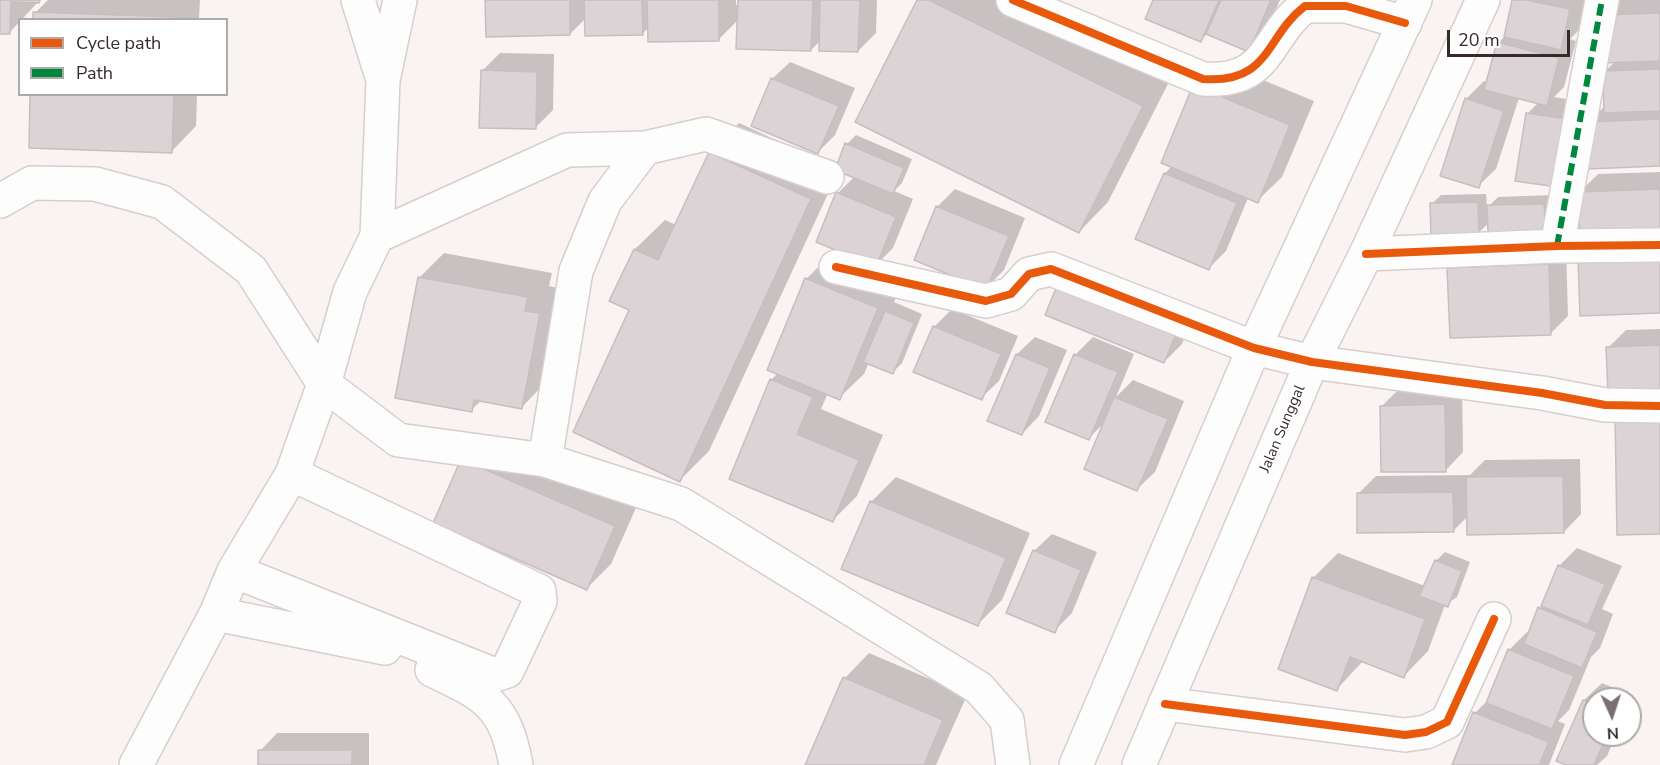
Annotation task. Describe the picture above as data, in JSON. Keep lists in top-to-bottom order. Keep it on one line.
{"streets":{"street":["Jalan Sunggal"]},"legend":["Cycle path","Path"],"scale_bar":"20 m","north":"bottom"}
